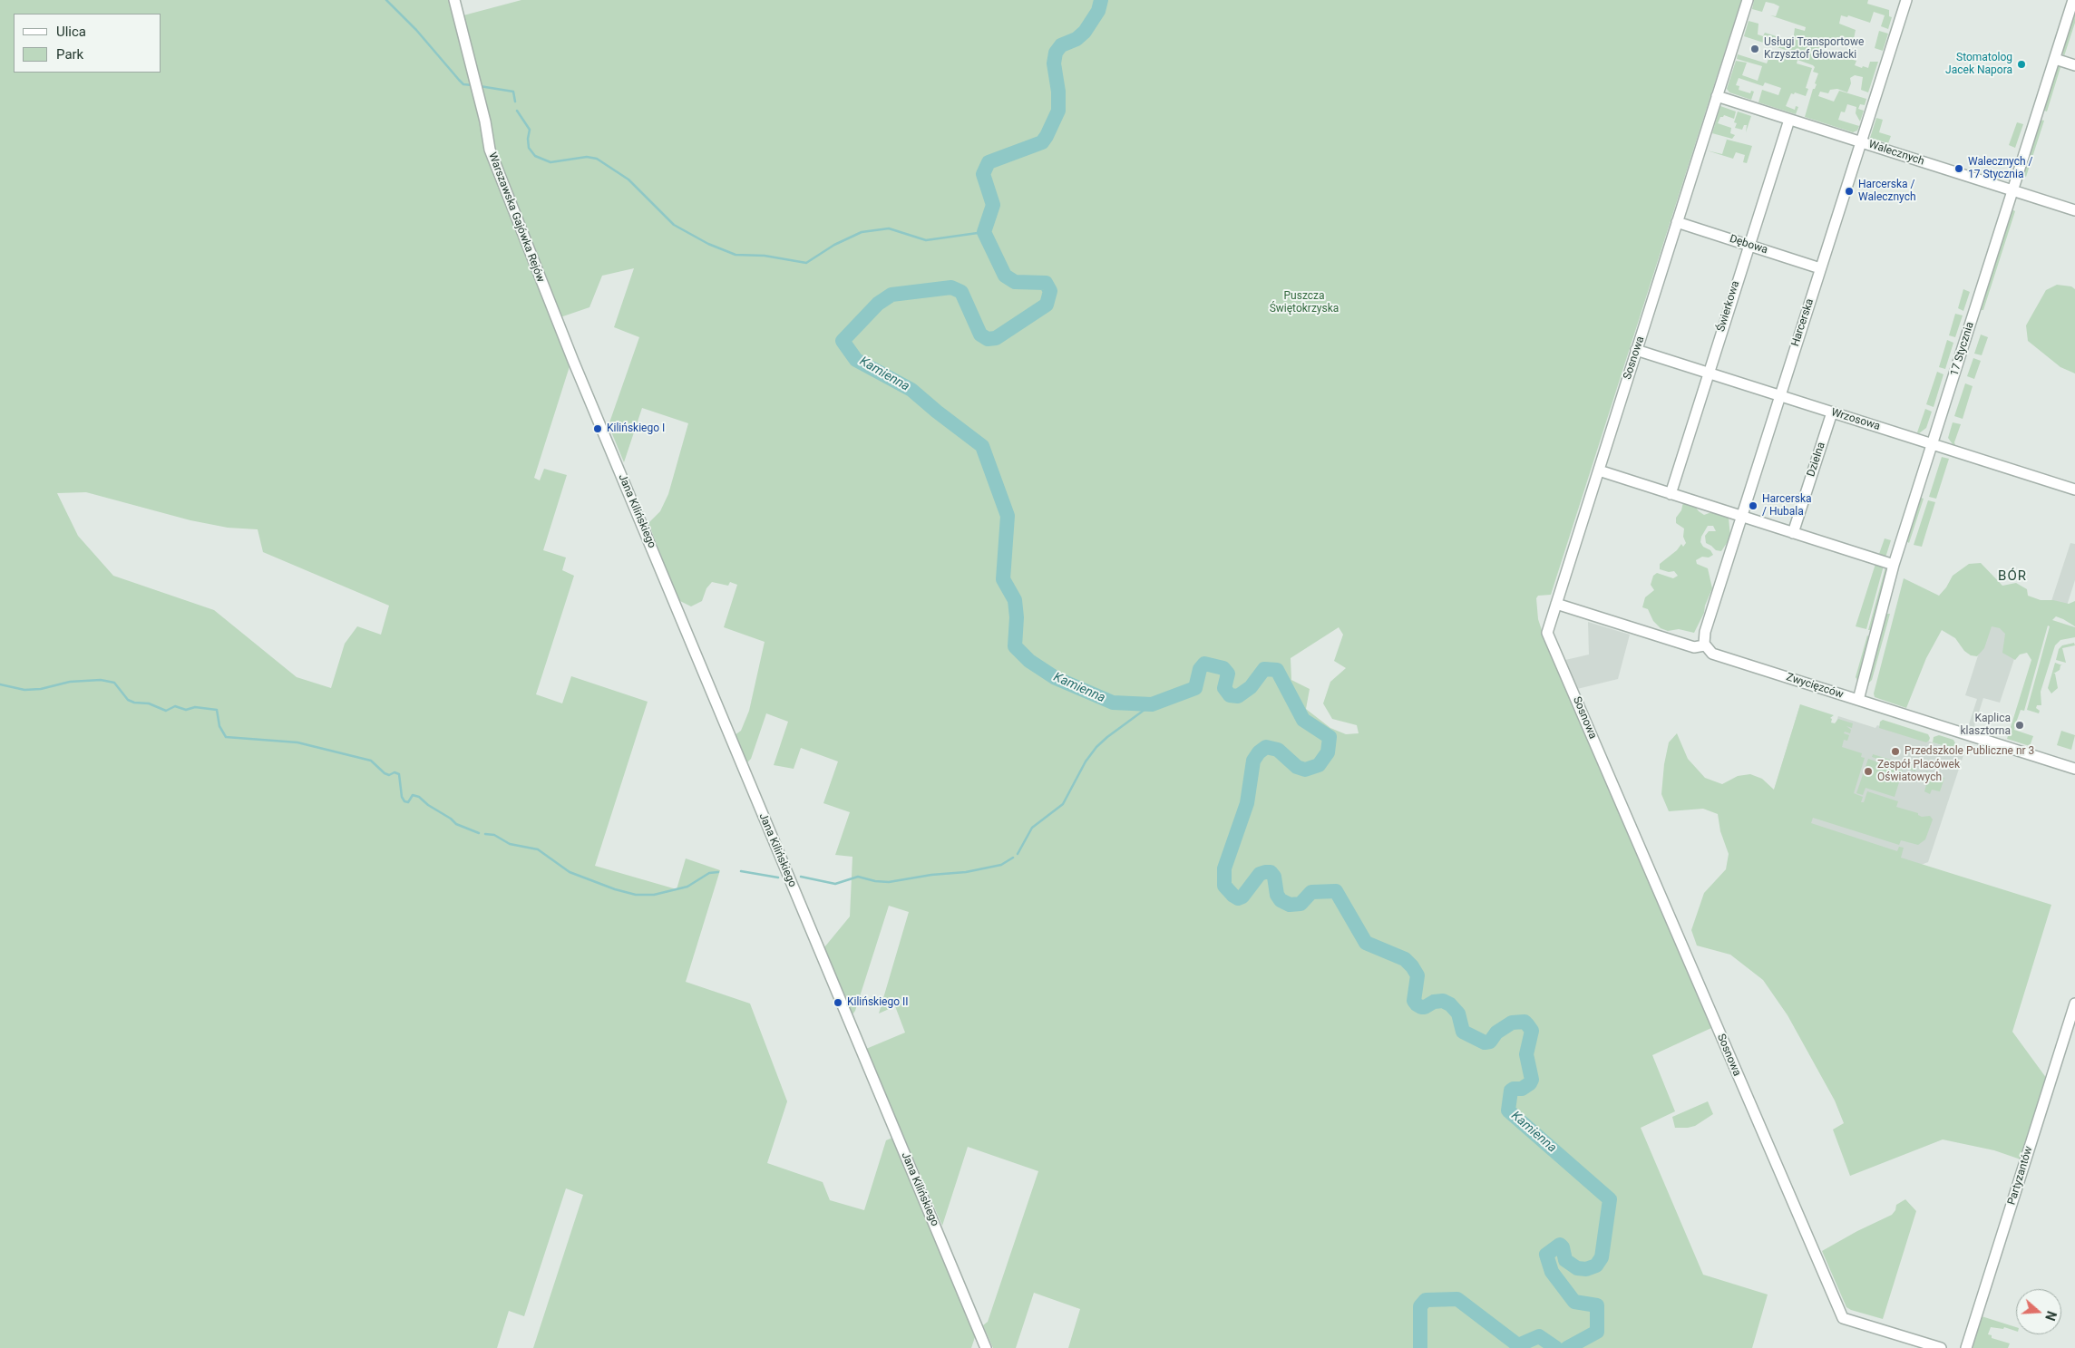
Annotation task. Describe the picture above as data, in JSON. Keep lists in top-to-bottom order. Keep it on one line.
{"streets":{"street":["Walecznych","Warszawska Gajówka Rejów","Dębowa","Świerkowa","Harcerska","17 Stycznia","Sosnowa","Wrzosowa","Dzielna","Jana Kilińskiego","Zwycięzców","Partyzantów"]},"crossings":[["Walecznych","Świerkowa"],["Walecznych","Harcerska"],["Walecznych","17 Stycznia"],["Walecznych","Sosnowa"],["Warszawska Gajówka Rejów","Jana Kilińskiego"],["Dębowa","Świerkowa"],["Dębowa","Harcerska"],["Dębowa","Sosnowa"],["Świerkowa","Wrzosowa"],["Harcerska","Wrzosowa"],["Harcerska","Zwycięzców"],["17 Stycznia","Wrzosowa"],["17 Stycznia","Zwycięzców"],["Sosnowa","Wrzosowa"],["Sosnowa","Zwycięzców"],["Wrzosowa","Dzielna"]],"districts":["BÓR"],"water":["Kamienna"],"parks":["Puszcza Świętokrzyska"],"places":["Usługi Transportowe Krzysztof Głowacki","Stomatolog Jacek Napora","Walecznych / 17 Stycznia","Harcerska / Walecznych","Kilińskiego I","Harcerska / Hubala","Kaplica klasztorna","Przedszkole Publiczne nr 3","Zespół Placówek Oświatowych","Kilińskiego II"],"legend":["Ulica","Park"],"north":"right"}
